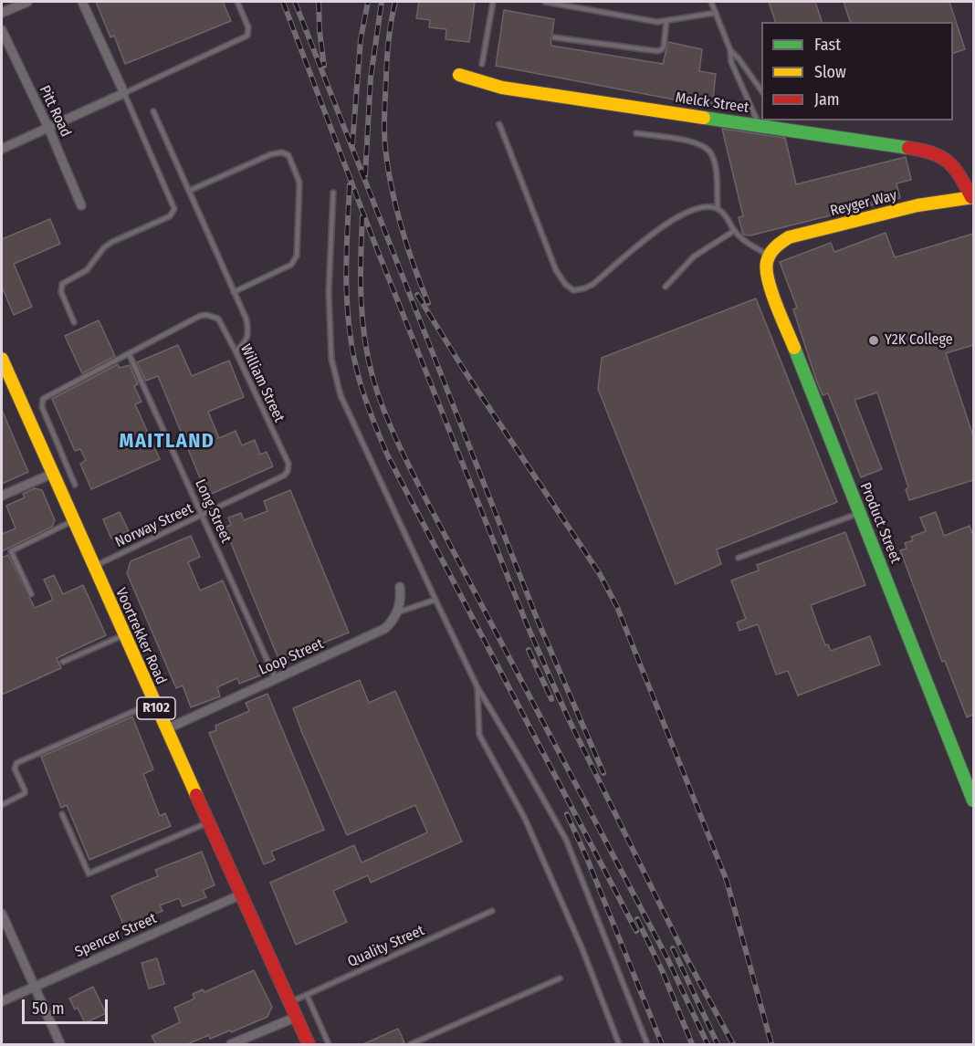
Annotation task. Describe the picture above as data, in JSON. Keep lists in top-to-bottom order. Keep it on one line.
{"streets":{"street":["Melck Street","Pitt Road","Reyger Way","Product Street","Voortrekker Road","Loop Street","R102","Spencer Street"],"lane":["William Street","Long Street","Norway Street","Quality Street"]},"crossings":[["Melck Street","Reyger Way"],["Reyger Way","Product Street"],["William Street","Long Street"],["William Street","Norway Street"],["Long Street","Norway Street"],["Long Street","Loop Street"],["Norway Street","Voortrekker Road"],["Voortrekker Road","Loop Street"],["Voortrekker Road","Spencer Street"],["Voortrekker Road","Quality Street"]],"districts":["MAITLAND"],"places":["Y2K College"],"legend":["Fast","Slow","Jam"],"scale_bar":"50 m"}
